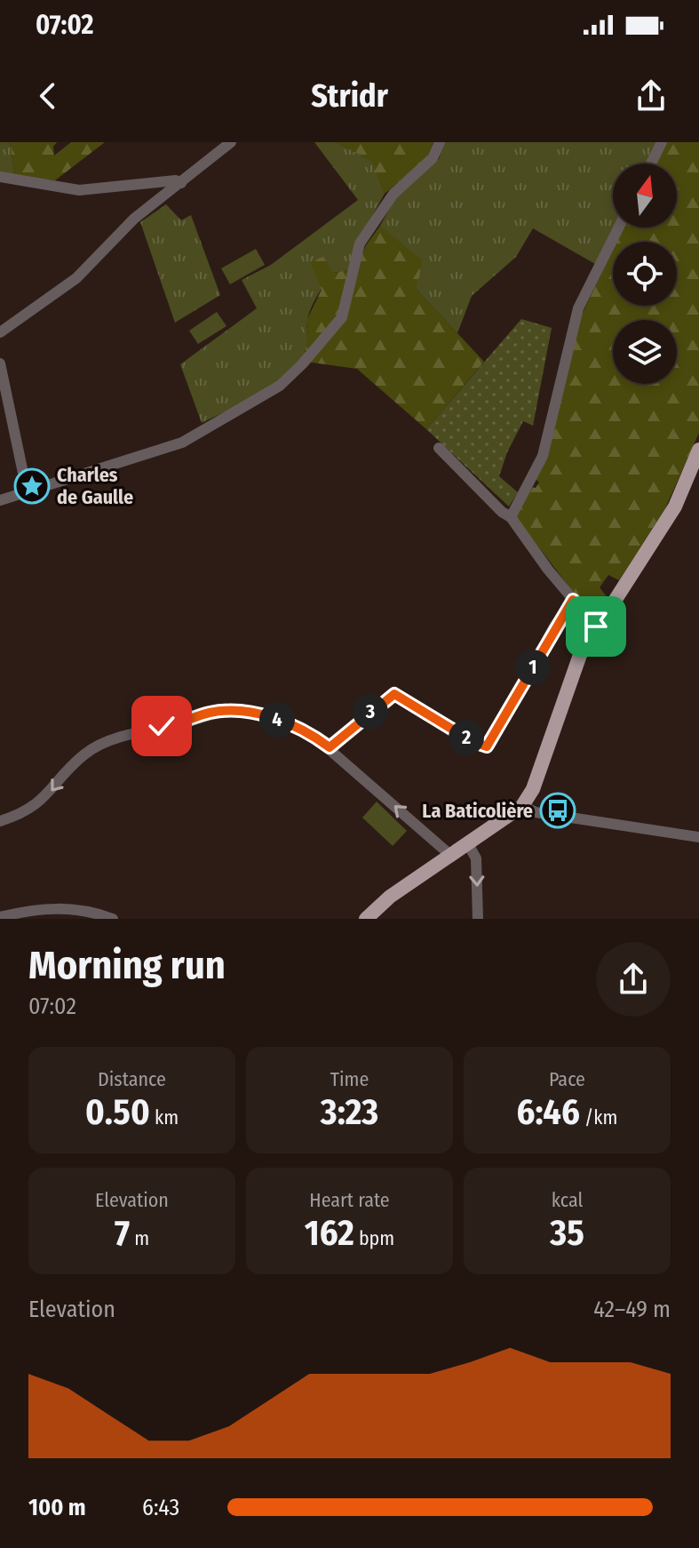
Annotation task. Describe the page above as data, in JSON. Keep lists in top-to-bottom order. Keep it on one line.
{"places":{"place":["Charles de Gaulle"],"bus stop":["La Baticolière"]},"north":"top","page":{"status":"07:02","header":"Stridr","pins":["1","3","4","2"],"heading":["Morning run","07:02"],"stats":[["Distance","0.50 km"],["Time","3:23"],["Pace","6:46 /km"],["Elevation","7 m"],["Heart rate","162 bpm"],["kcal","35"]],"chart":["Elevation","42–49 m"],"list":[{"name":"100 m","note":"6:43"}]}}
